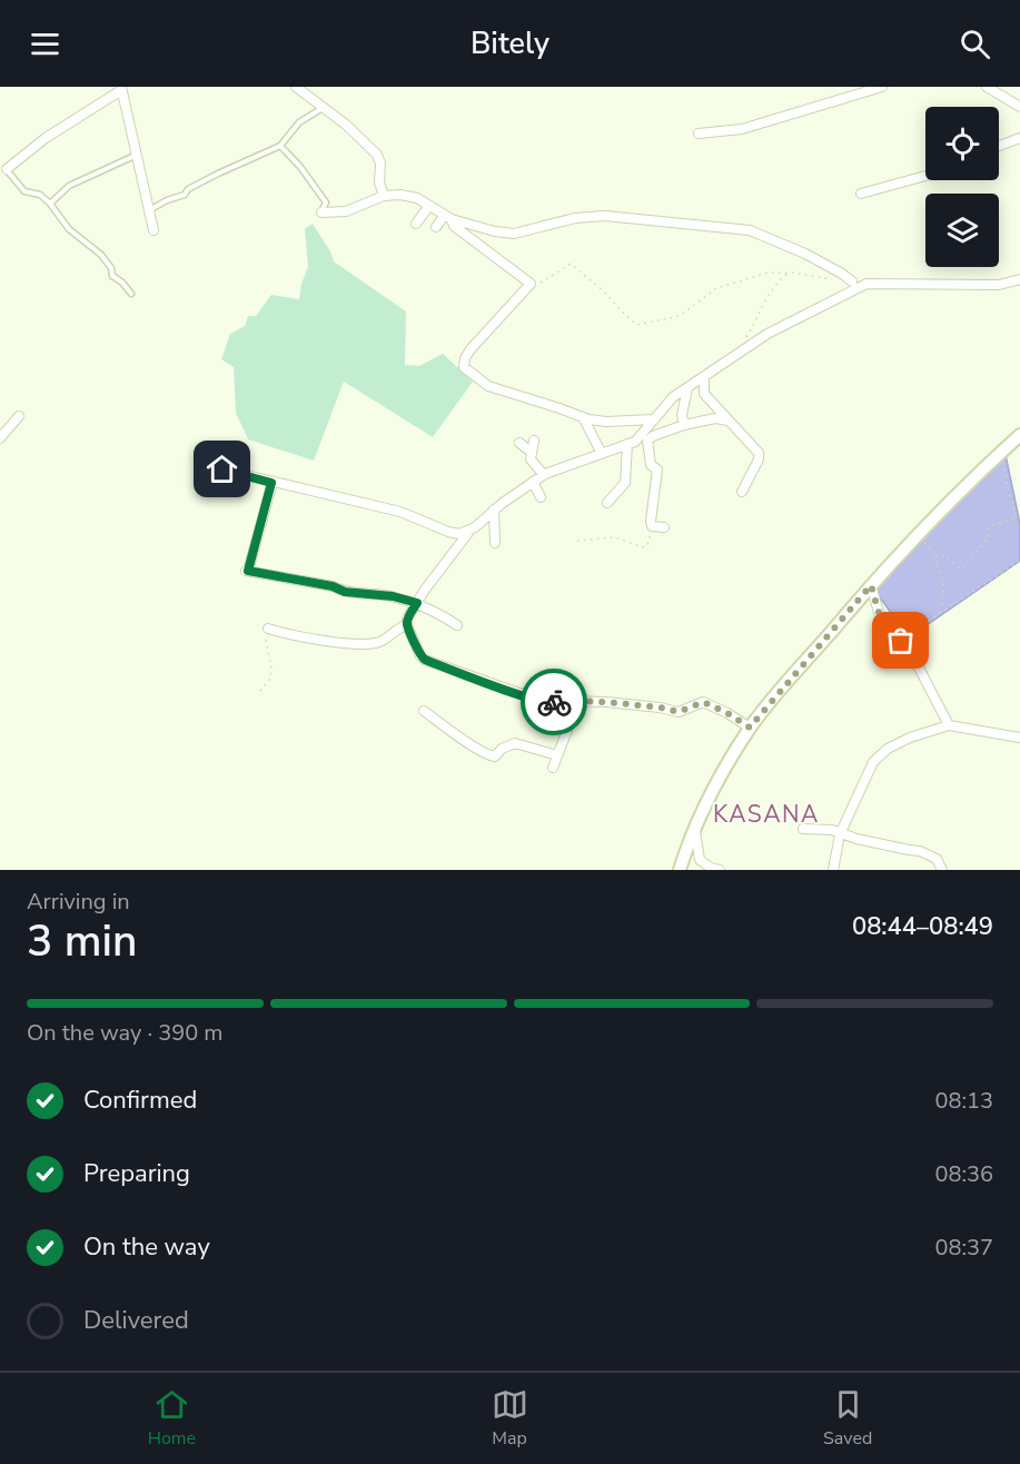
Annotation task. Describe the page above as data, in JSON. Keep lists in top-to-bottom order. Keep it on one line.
{"districts":["KASANA"],"page":{"header":"Bitely","heading":["3 min","Arriving in","08:44–08:49"],"bar":"On the way · 390 m","list":[["Confirmed","08:13"],["Preparing","08:36"],["On the way","08:37"],"Delivered"],"tabs":["Home","Map","Saved"]}}
